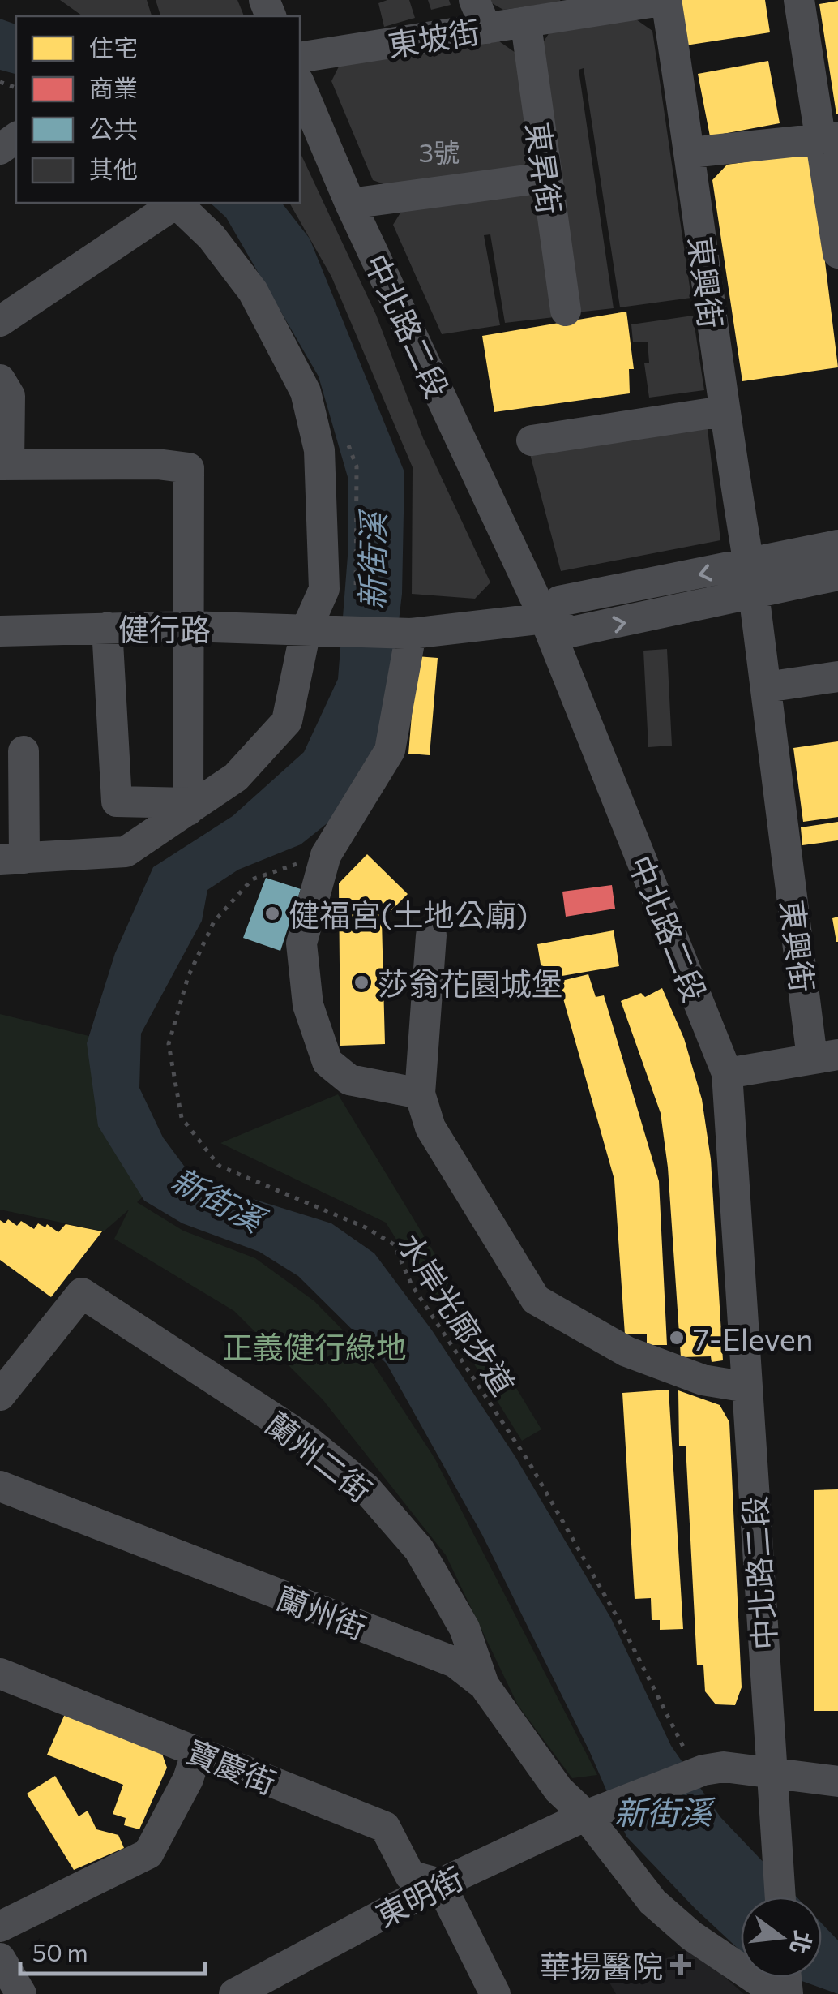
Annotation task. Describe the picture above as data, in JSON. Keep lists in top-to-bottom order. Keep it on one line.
{"streets":{"street":["東坡街","東昇街","東興街","中北路二段","健行路","蘭州二街","蘭州街","寶慶街","東明街"],"path":["水岸光廊步道"]},"crossings":[["東坡街","東昇街"],["東坡街","東興街"],["水岸光廊步道","東明街"],["蘭州二街","蘭州街"],["蘭州街","東明街"],["寶慶街","東明街"]],"water":["新街溪"],"parks":["正義健行綠地"],"places":{"other":["健福宮(土地公廟)","莎翁花園城堡","7-Eleven"],"health":["華揚醫院"]},"house_numbers":["3號"],"legend":["住宅","商業","公共","其他"],"scale_bar":"50 m","north":"right"}
